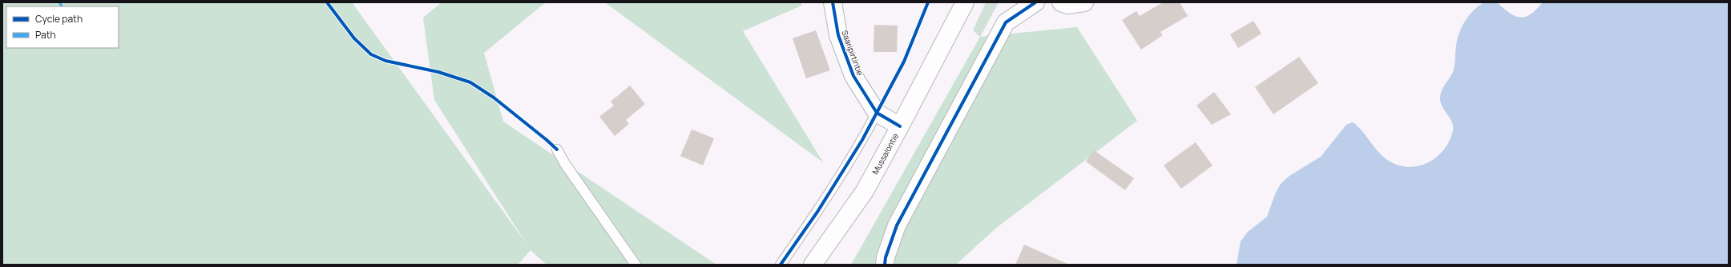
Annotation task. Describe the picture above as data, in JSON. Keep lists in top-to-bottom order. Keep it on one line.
{"streets":{"street":["Saaripirtintie","Mussalontie"]},"crossings":[["Saaripirtintie","Mussalontie"]],"legend":["Cycle path","Path"]}
